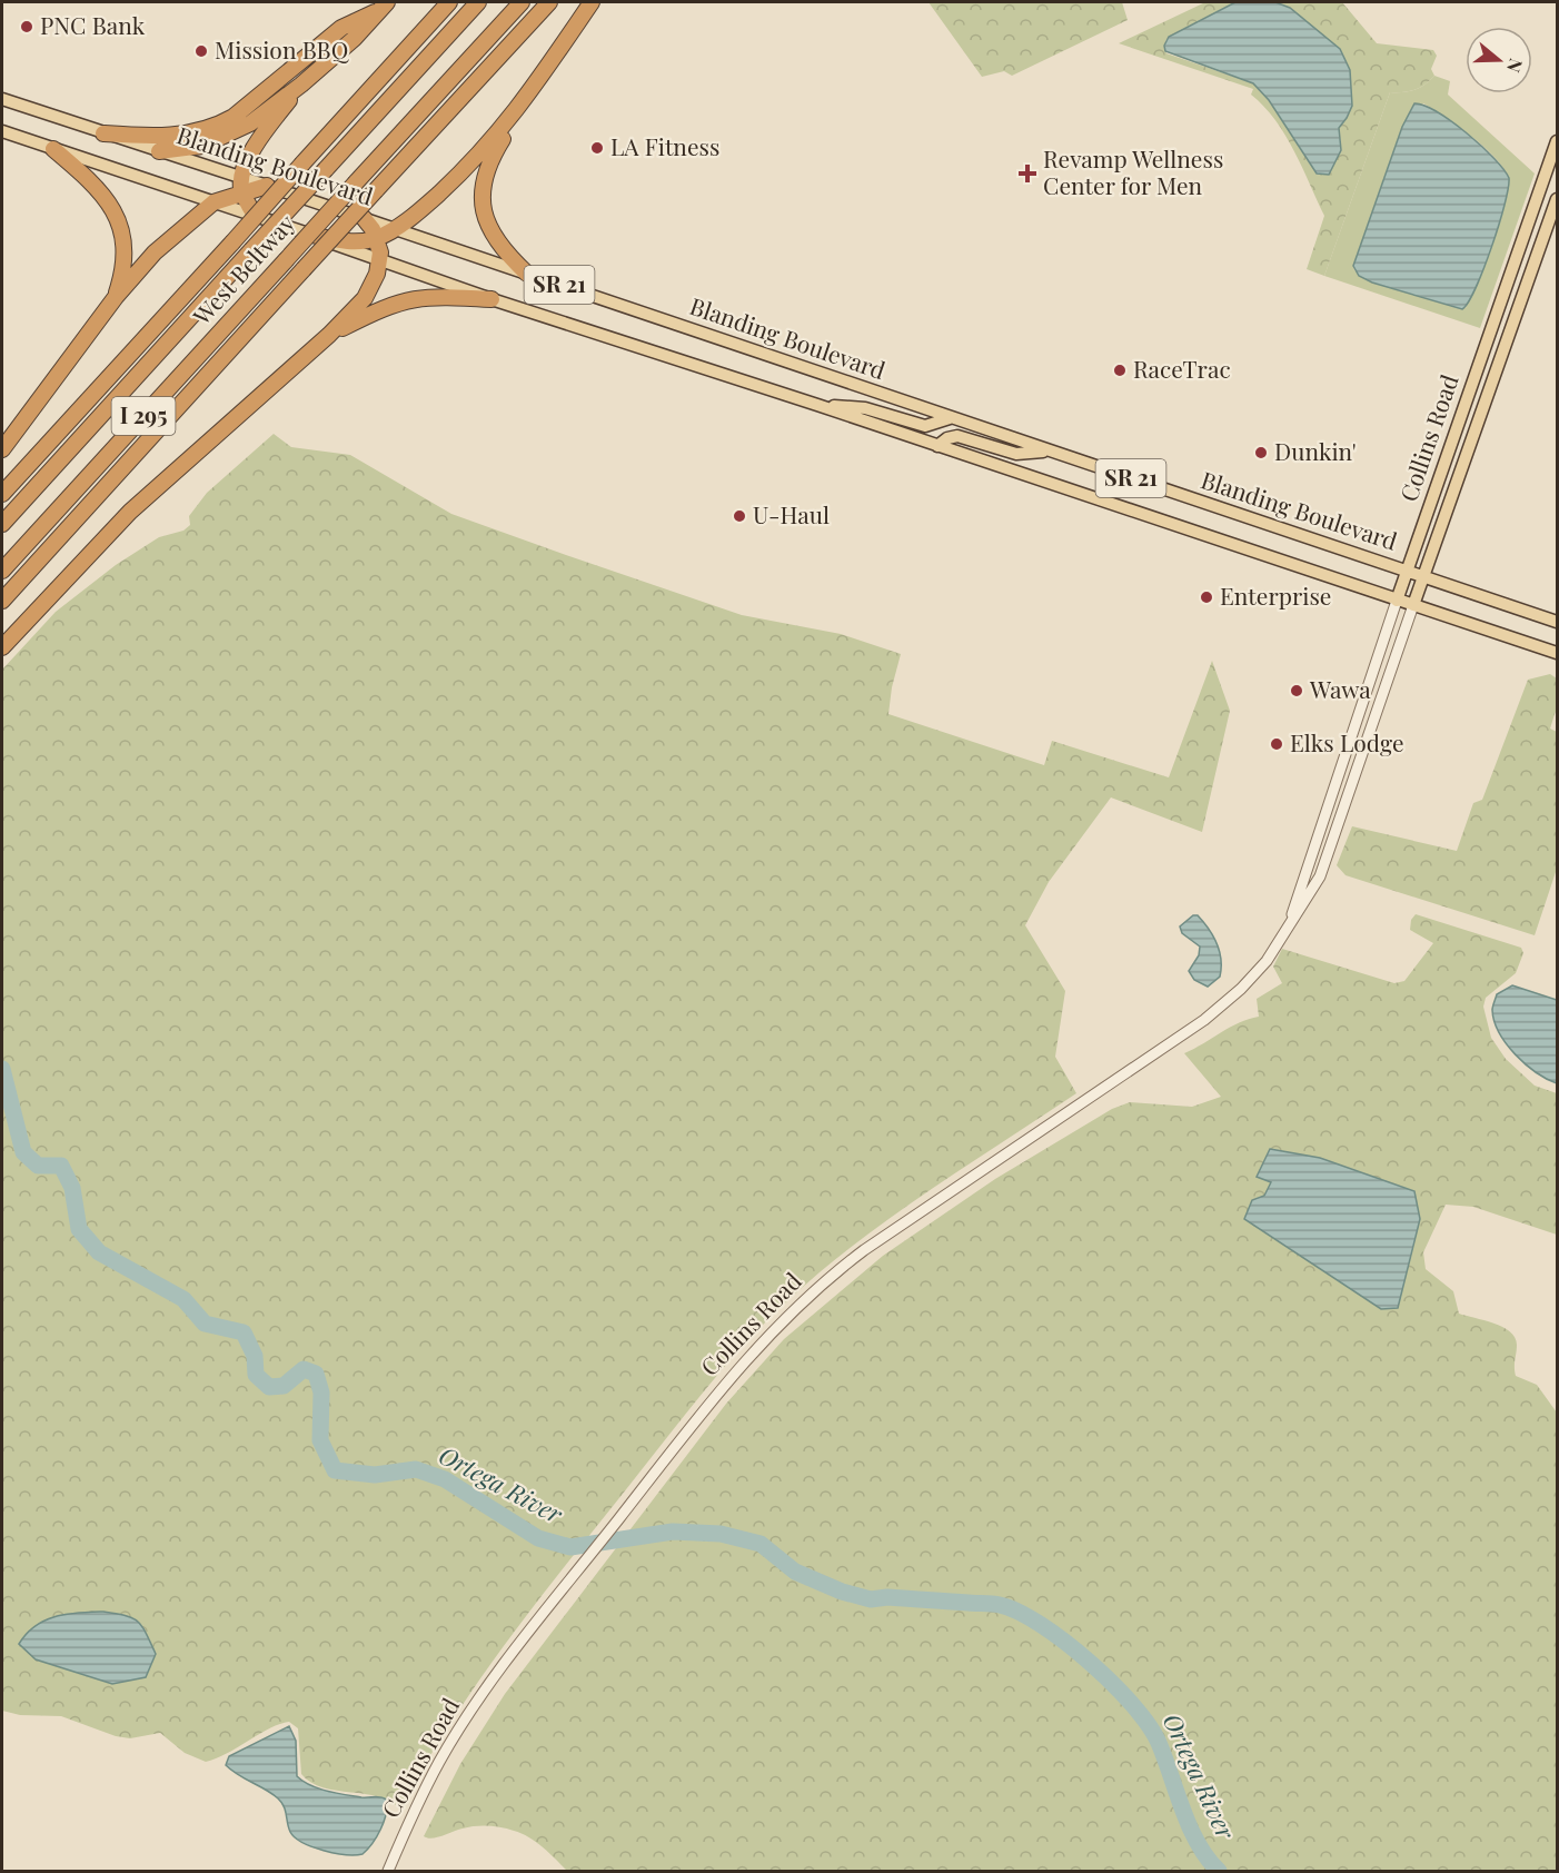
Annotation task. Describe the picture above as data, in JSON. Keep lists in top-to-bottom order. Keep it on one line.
{"streets":{"highway":["West Beltway","I 295"],"main road":["Blanding Boulevard","SR 21","Collins Road"]},"crossings":[["Blanding Boulevard","Collins Road"],["SR 21","Collins Road"]],"water":["Ortega River"],"places":{"other":["PNC Bank","Mission BBQ","LA Fitness","RaceTrac","Dunkin'","U-Haul","Enterprise","Wawa","Elks Lodge"],"health":["Revamp Wellness Center for Men"]},"north":"right"}
